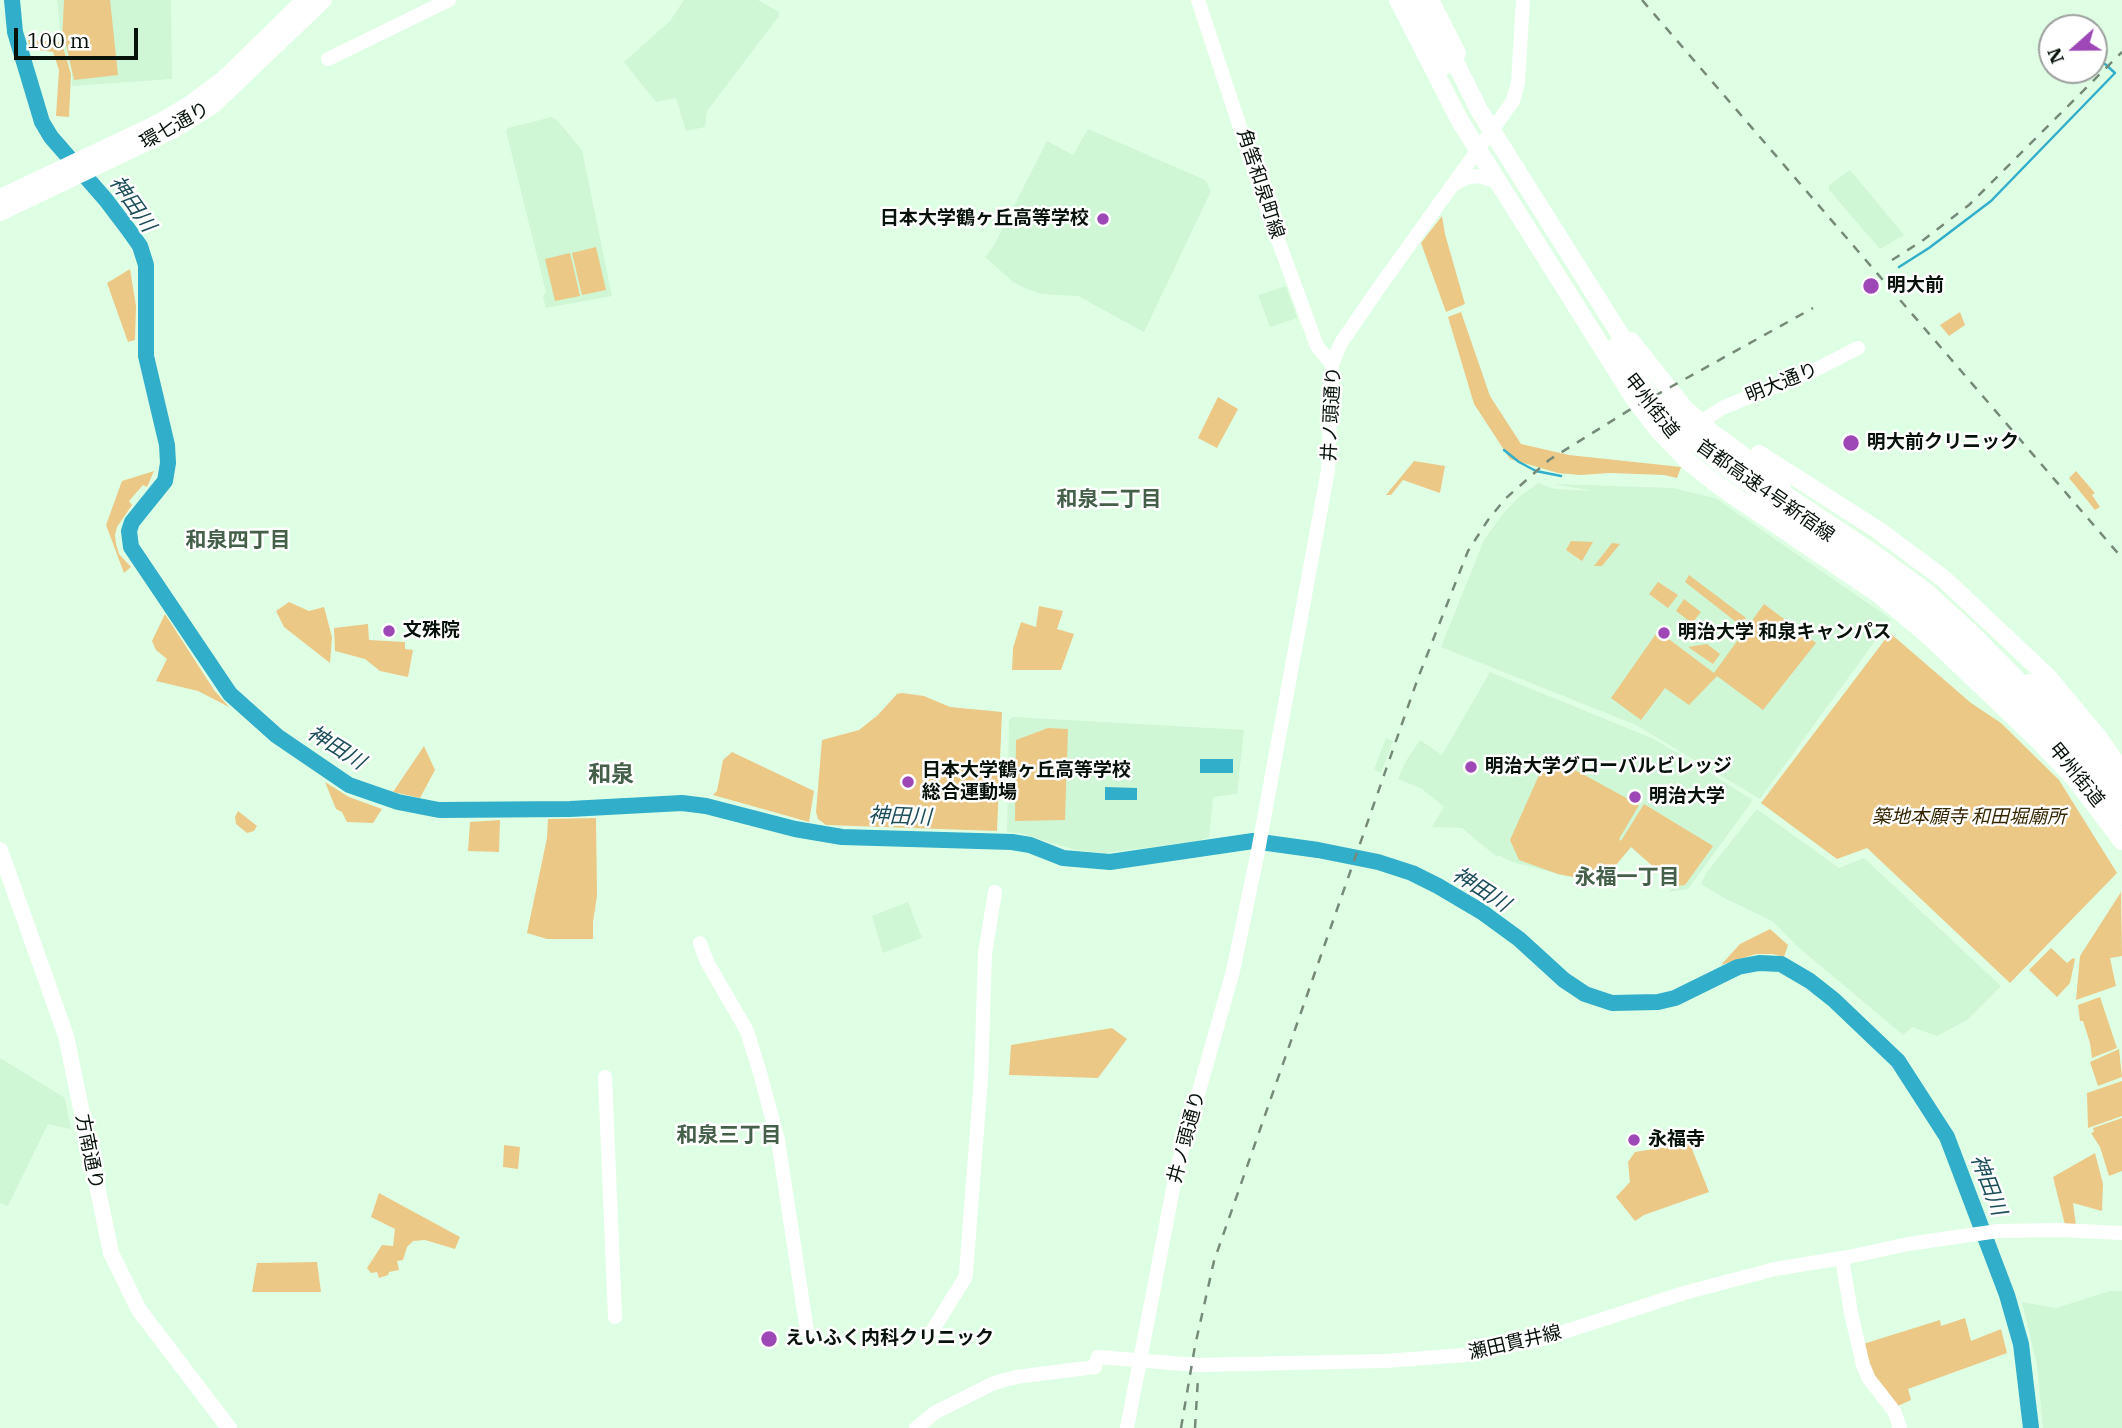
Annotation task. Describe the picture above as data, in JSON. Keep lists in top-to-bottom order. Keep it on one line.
{"streets":{"highway":["甲州街道","首都高速4号新宿線"],"main road":["環七通り","角筈和泉町線","明大通り","井ノ頭通り","方南通り","瀬田貫井線"]},"crossings":[["角筈和泉町線","井ノ頭通り"],["明大通り","首都高速4号新宿線"],["甲州街道","首都高速4号新宿線"],["井ノ頭通り","瀬田貫井線"]],"districts":["和泉二丁目","和泉四丁目","和泉","永福一丁目","和泉三丁目"],"water":["神田川"],"parks":["築地本願寺 和田堀廟所"],"places":["日本大学鶴ヶ丘高等学校","明大前","明大前クリニック","文殊院","明治大学 和泉キャンパス","明治大学グローバルビレッジ","日本大学鶴ヶ丘高等学校 総合運動場","明治大学","永福寺","えいふく内科クリニック"],"scale_bar":"100 m","north":"left"}
